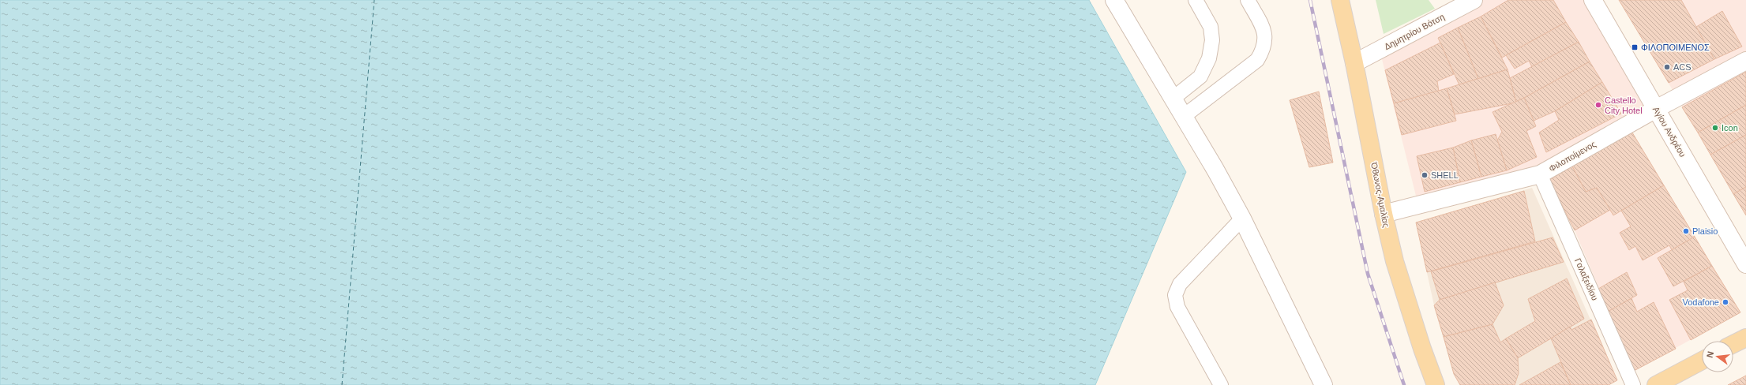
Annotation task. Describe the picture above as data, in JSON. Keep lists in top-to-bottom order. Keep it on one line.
{"streets":{"main road":["Όθωνος-Αμαλίας"],"street":["Δημητρίου Βότση","Αγίου Ανδρέου","Φιλοποίμενος"],"lane":["Γαλαξειδίου"]},"crossings":[["Δημητρίου Βότση","Όθωνος-Αμαλίας"],["Αγίου Ανδρέου","Φιλοποίμενος"],["Φιλοποίμενος","Όθωνος-Αμαλίας"],["Φιλοποίμενος","Γαλαξειδίου"]],"places":{"transit":["ΦΙΛΟΠΟΙΜΕΝΟΣ"],"other":["ACS","Castello City Hotel","Icon","SHELL","Plaisio","Vodafone"]},"north":"left"}
